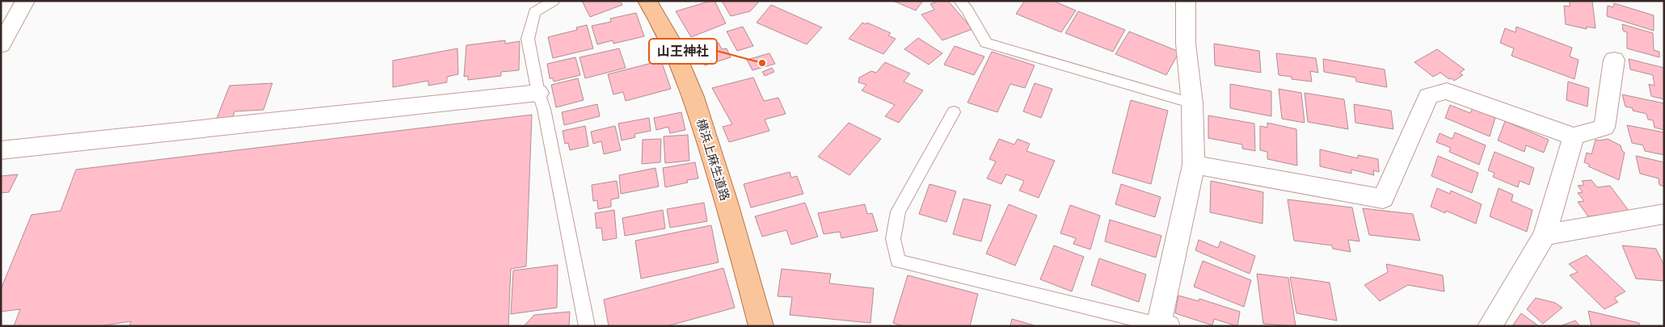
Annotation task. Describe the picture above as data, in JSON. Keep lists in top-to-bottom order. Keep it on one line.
{"streets":{"main road":["横浜上麻生道路"]},"places":["山王神社"]}
